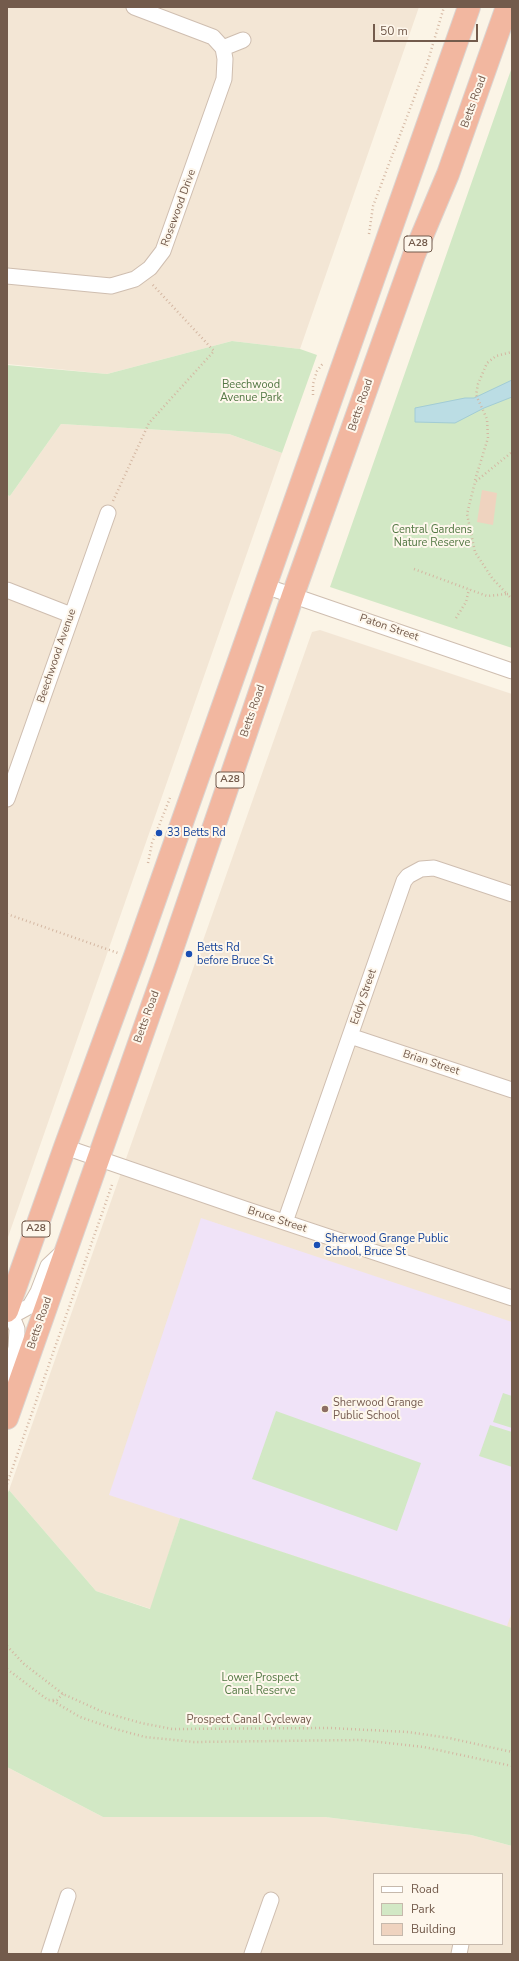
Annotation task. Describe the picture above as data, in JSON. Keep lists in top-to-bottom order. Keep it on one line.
{"streets":{"highway":["Betts Road","A28"],"street":["Rosewood Drive","Paton Street","Beechwood Avenue","Eddy Street","Brian Street","Bruce Street"],"path":["Prospect Canal Cycleway"]},"crossings":[["Betts Road","Paton Street"],["Betts Road","Bruce Street"],["A28","Paton Street"],["A28","Bruce Street"],["Eddy Street","Brian Street"],["Eddy Street","Bruce Street"]],"parks":["Beechwood Avenue Park","Central Gardens Nature Reserve","Lower Prospect Canal Reserve"],"places":["33 Betts Rd","Betts Rd before Bruce St","Sherwood Grange Public School, Bruce St","Sherwood Grange Public School"],"legend":["Road","Park","Building"],"scale_bar":"50 m"}
